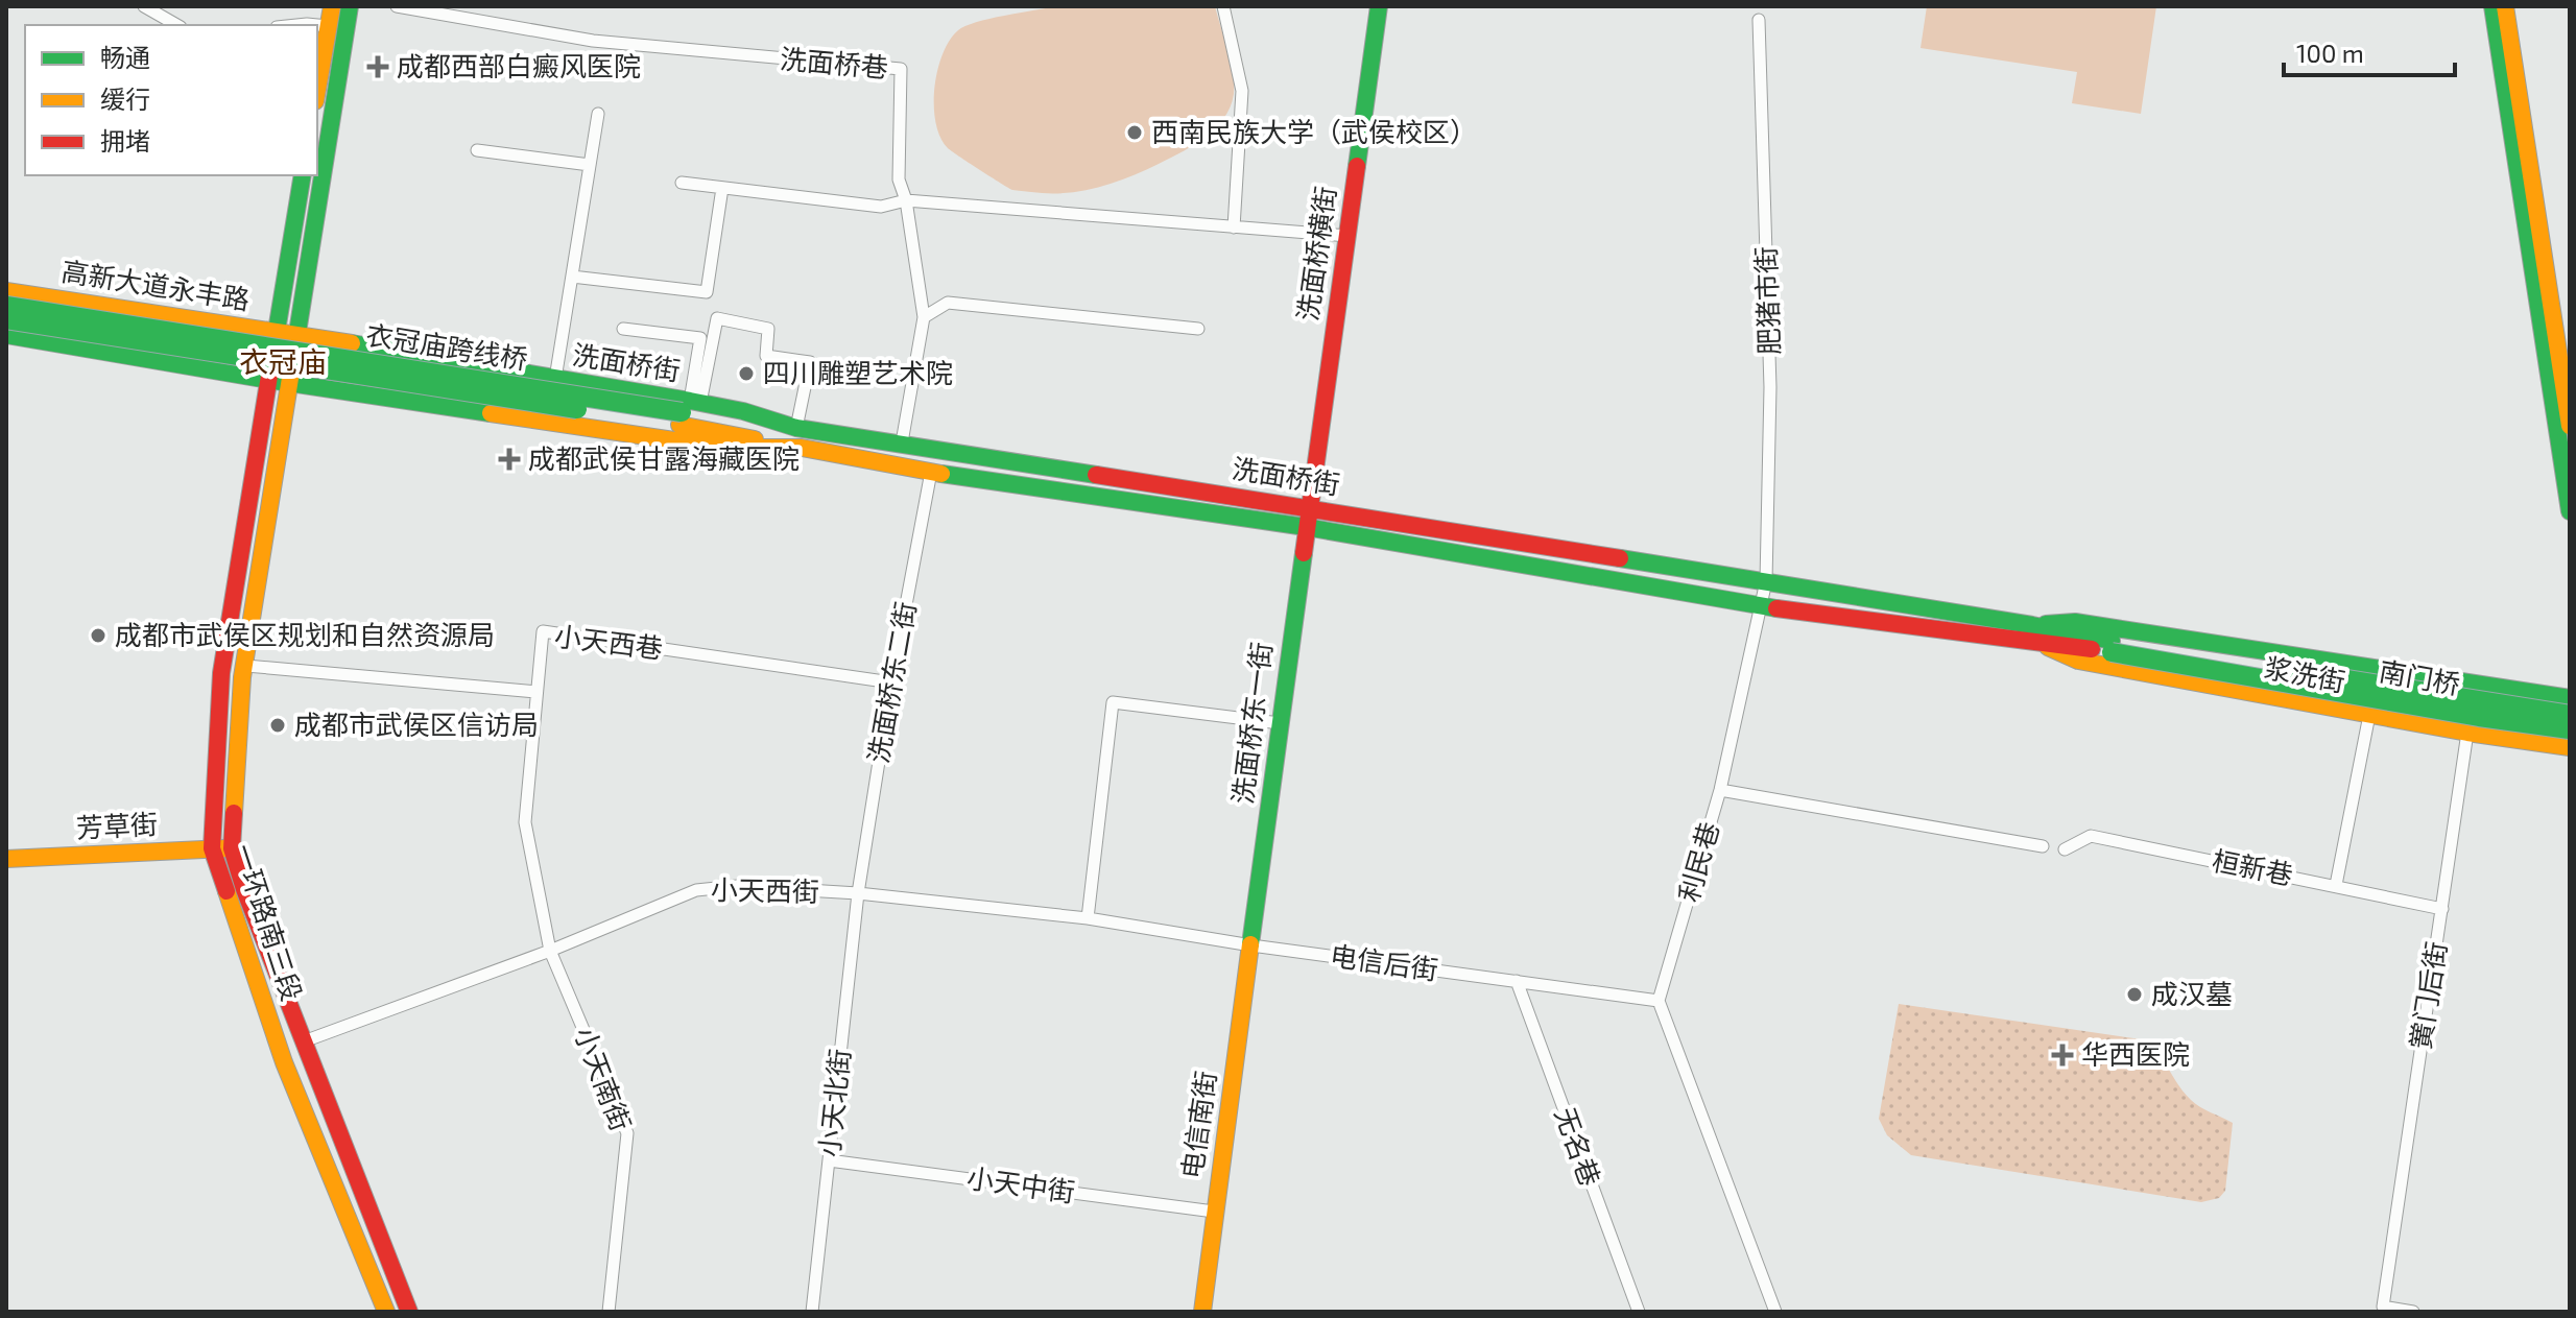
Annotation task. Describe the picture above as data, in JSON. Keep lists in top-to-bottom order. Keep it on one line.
{"streets":{"main road":["洗面桥横街","高新大道永丰路","衣冠庙跨线桥","洗面桥街","浆洗街","南门桥","洗面桥东一街","芳草街","一环路南三段","电信南街"],"street":["洗面桥巷","肥猪市街","小天西巷","洗面桥东二街","利民巷","桓新巷","小天西街","电信后街","黉门后街","小天南街","小天北街","无名巷","小天中街"]},"crossings":[["洗面桥横街","洗面桥街"],["洗面桥横街","洗面桥东一街"],["高新大道永丰路","洗面桥街"],["高新大道永丰路","一环路南三段"],["肥猪市街","洗面桥街"],["肥猪市街","浆洗街"],["肥猪市街","利民巷"],["衣冠庙跨线桥","洗面桥街"],["洗面桥街","浆洗街"],["洗面桥街","洗面桥东二街"],["洗面桥街","洗面桥东一街"],["洗面桥街","利民巷"],["洗面桥街","一环路南三段"],["小天西巷","洗面桥东二街"],["小天西巷","小天西街"],["小天西巷","小天南街"],["浆洗街","南门桥"],["浆洗街","利民巷"],["浆洗街","黉门后街"],["洗面桥东二街","小天西街"],["洗面桥东二街","小天北街"],["洗面桥东一街","小天西街"],["洗面桥东一街","电信后街"],["洗面桥东一街","电信南街"],["芳草街","一环路南三段"],["桓新巷","黉门后街"],["小天西街","一环路南三段"],["小天西街","电信后街"],["小天西街","小天南街"],["小天西街","小天北街"],["小天西街","电信南街"],["电信后街","电信南街"],["电信后街","无名巷"],["小天北街","小天中街"],["电信南街","小天中街"]],"districts":["衣冠庙"],"places":{"health":["成都西部白癜风医院","成都武侯甘露海藏医院","华西医院"],"other":["西南民族大学（武侯校区）","四川雕塑艺术院","成都市武侯区规划和自然资源局","成都市武侯区信访局","成汉墓"]},"legend":["畅通","缓行","拥堵"],"scale_bar":"100 m"}
